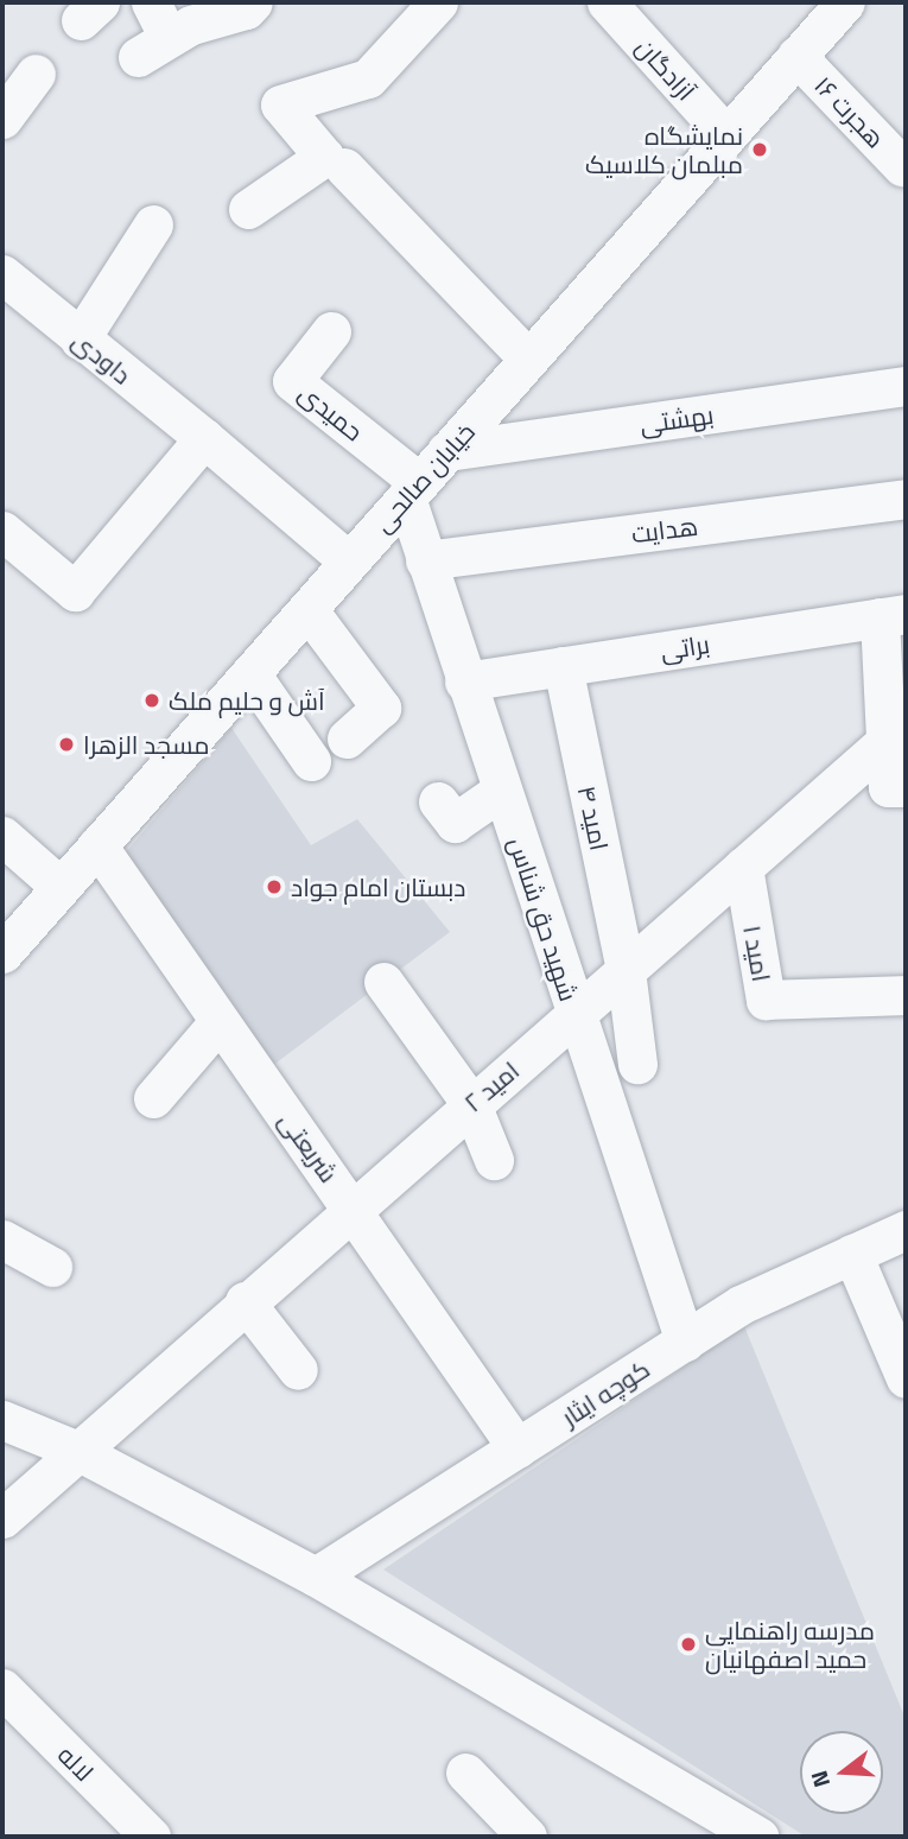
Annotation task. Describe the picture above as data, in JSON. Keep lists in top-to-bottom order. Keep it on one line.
{"streets":{"street":["آزادگان","هجرت ۱۶","داودی","حمیدی","بهشتی","خیابان صالحی","هدایت","براتی","امید ۴","شهید حق شناس","امید ۱","امید ۲","شریعتی","کوچه ایثار","لاله"]},"crossings":[["آزادگان","خیابان صالحی"],["هجرت ۱۶","خیابان صالحی"],["داودی","خیابان صالحی"],["حمیدی","خیابان صالحی"],["حمیدی","شهید حق شناس"],["بهشتی","خیابان صالحی"],["خیابان صالحی","شهید حق شناس"],["خیابان صالحی","شریعتی"],["هدایت","شهید حق شناس"],["براتی","امید ۴"],["براتی","شهید حق شناس"],["امید ۴","امید ۲"],["شهید حق شناس","امید ۲"],["شهید حق شناس","کوچه ایثار"],["امید ۱","امید ۲"],["امید ۲","شریعتی"],["شریعتی","کوچه ایثار"]],"places":["نمایشگاه مبلمان کلاسیک","آش و حلیم ملک","مسجد الزهرا","دبستان امام جواد","مدرسه راهنمایی حمید اصفهانیان"],"north":"left"}
